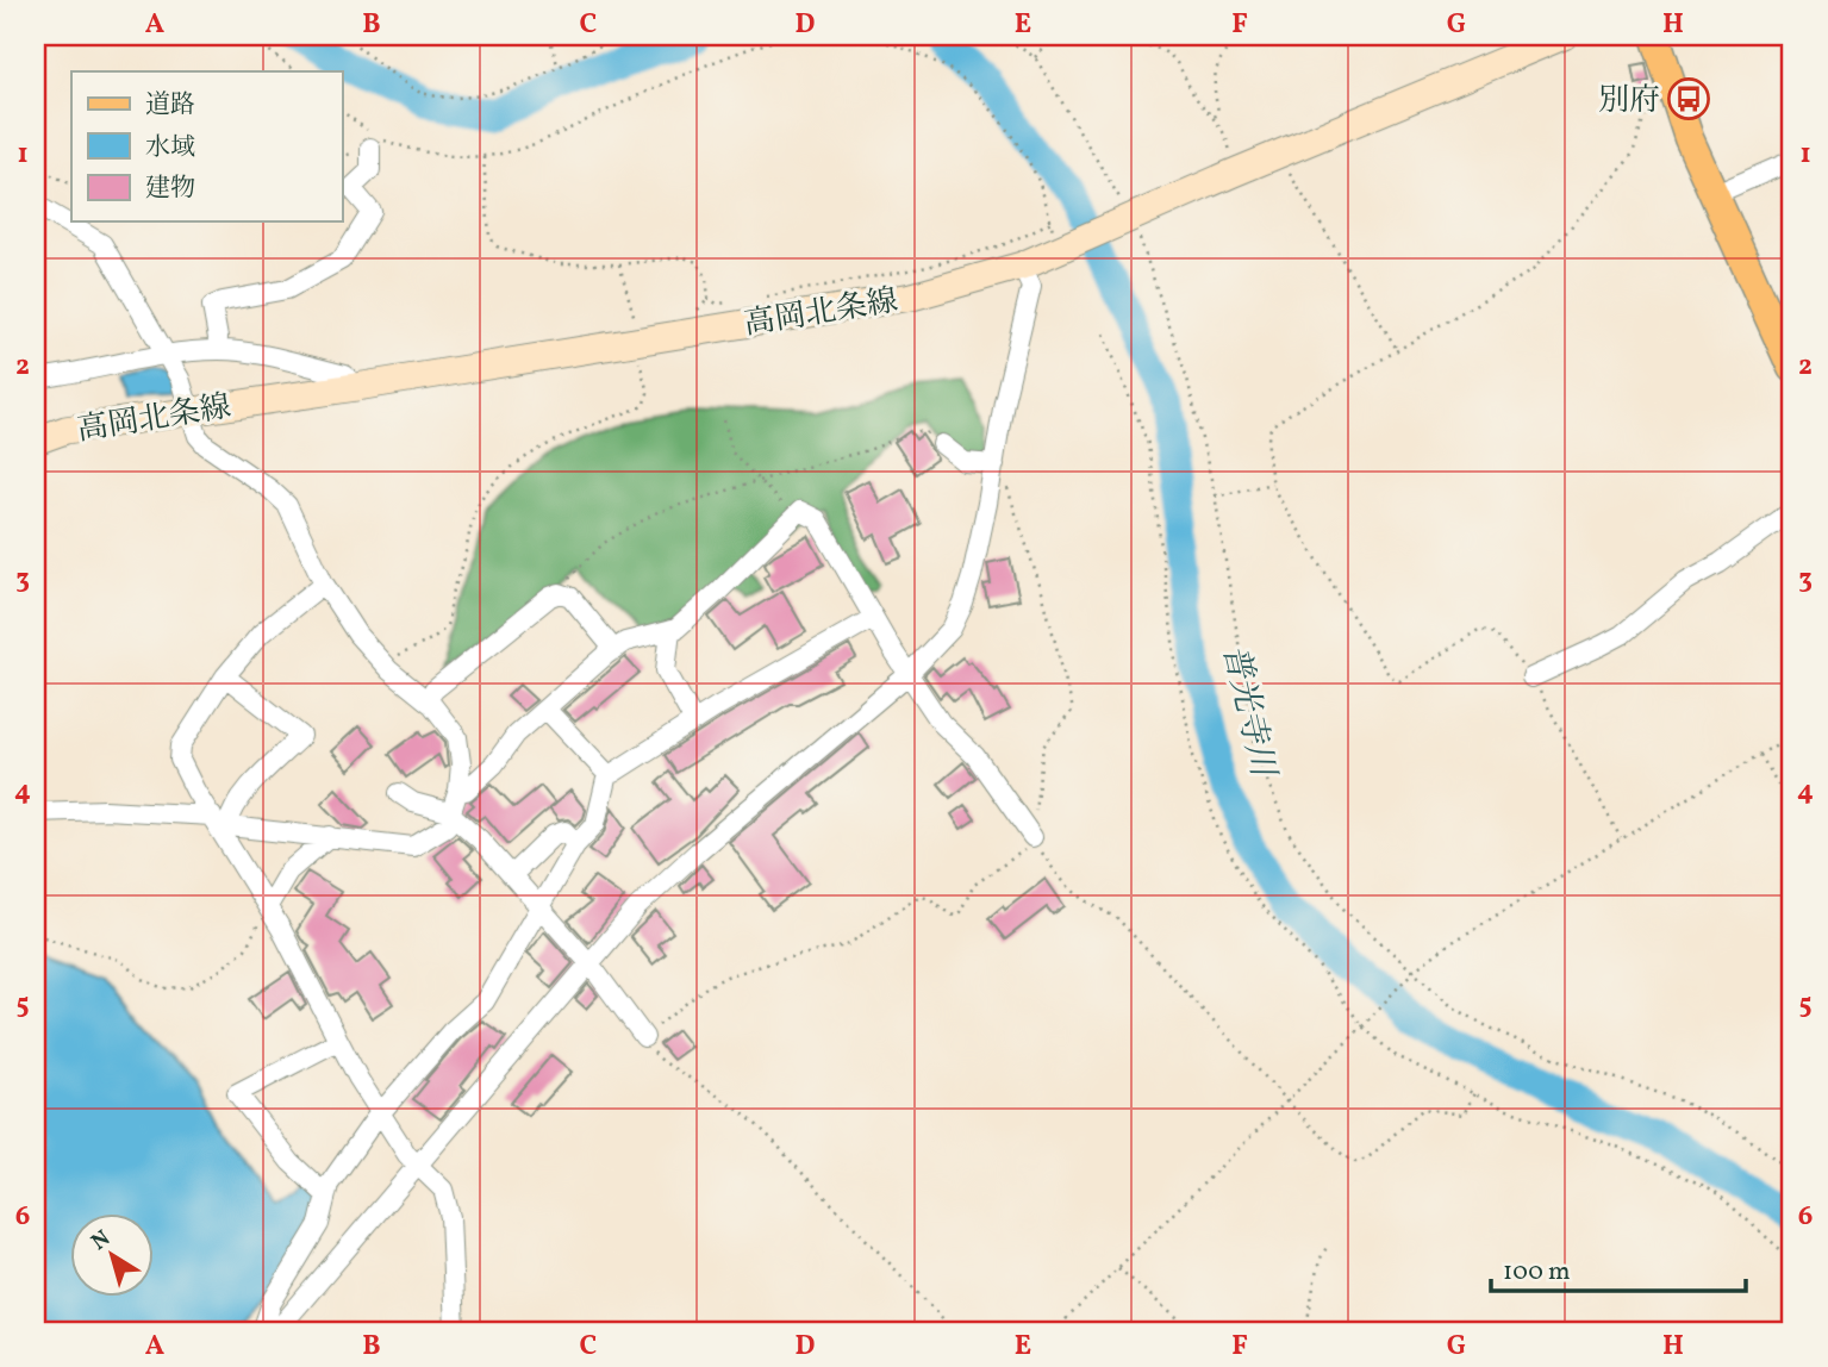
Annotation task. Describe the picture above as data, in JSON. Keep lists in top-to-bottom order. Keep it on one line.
{"streets":{"main road":["高岡北条線"]},"water":["普光寺川"],"places":{"bus stop":["別府"]},"legend":["道路","水域","建物"],"scale_bar":"100 m","north":"top left","grid":{"columns":["A","B","C","D","E","F","G","H"],"rows":["1","2","3","4","5","6"]}}
